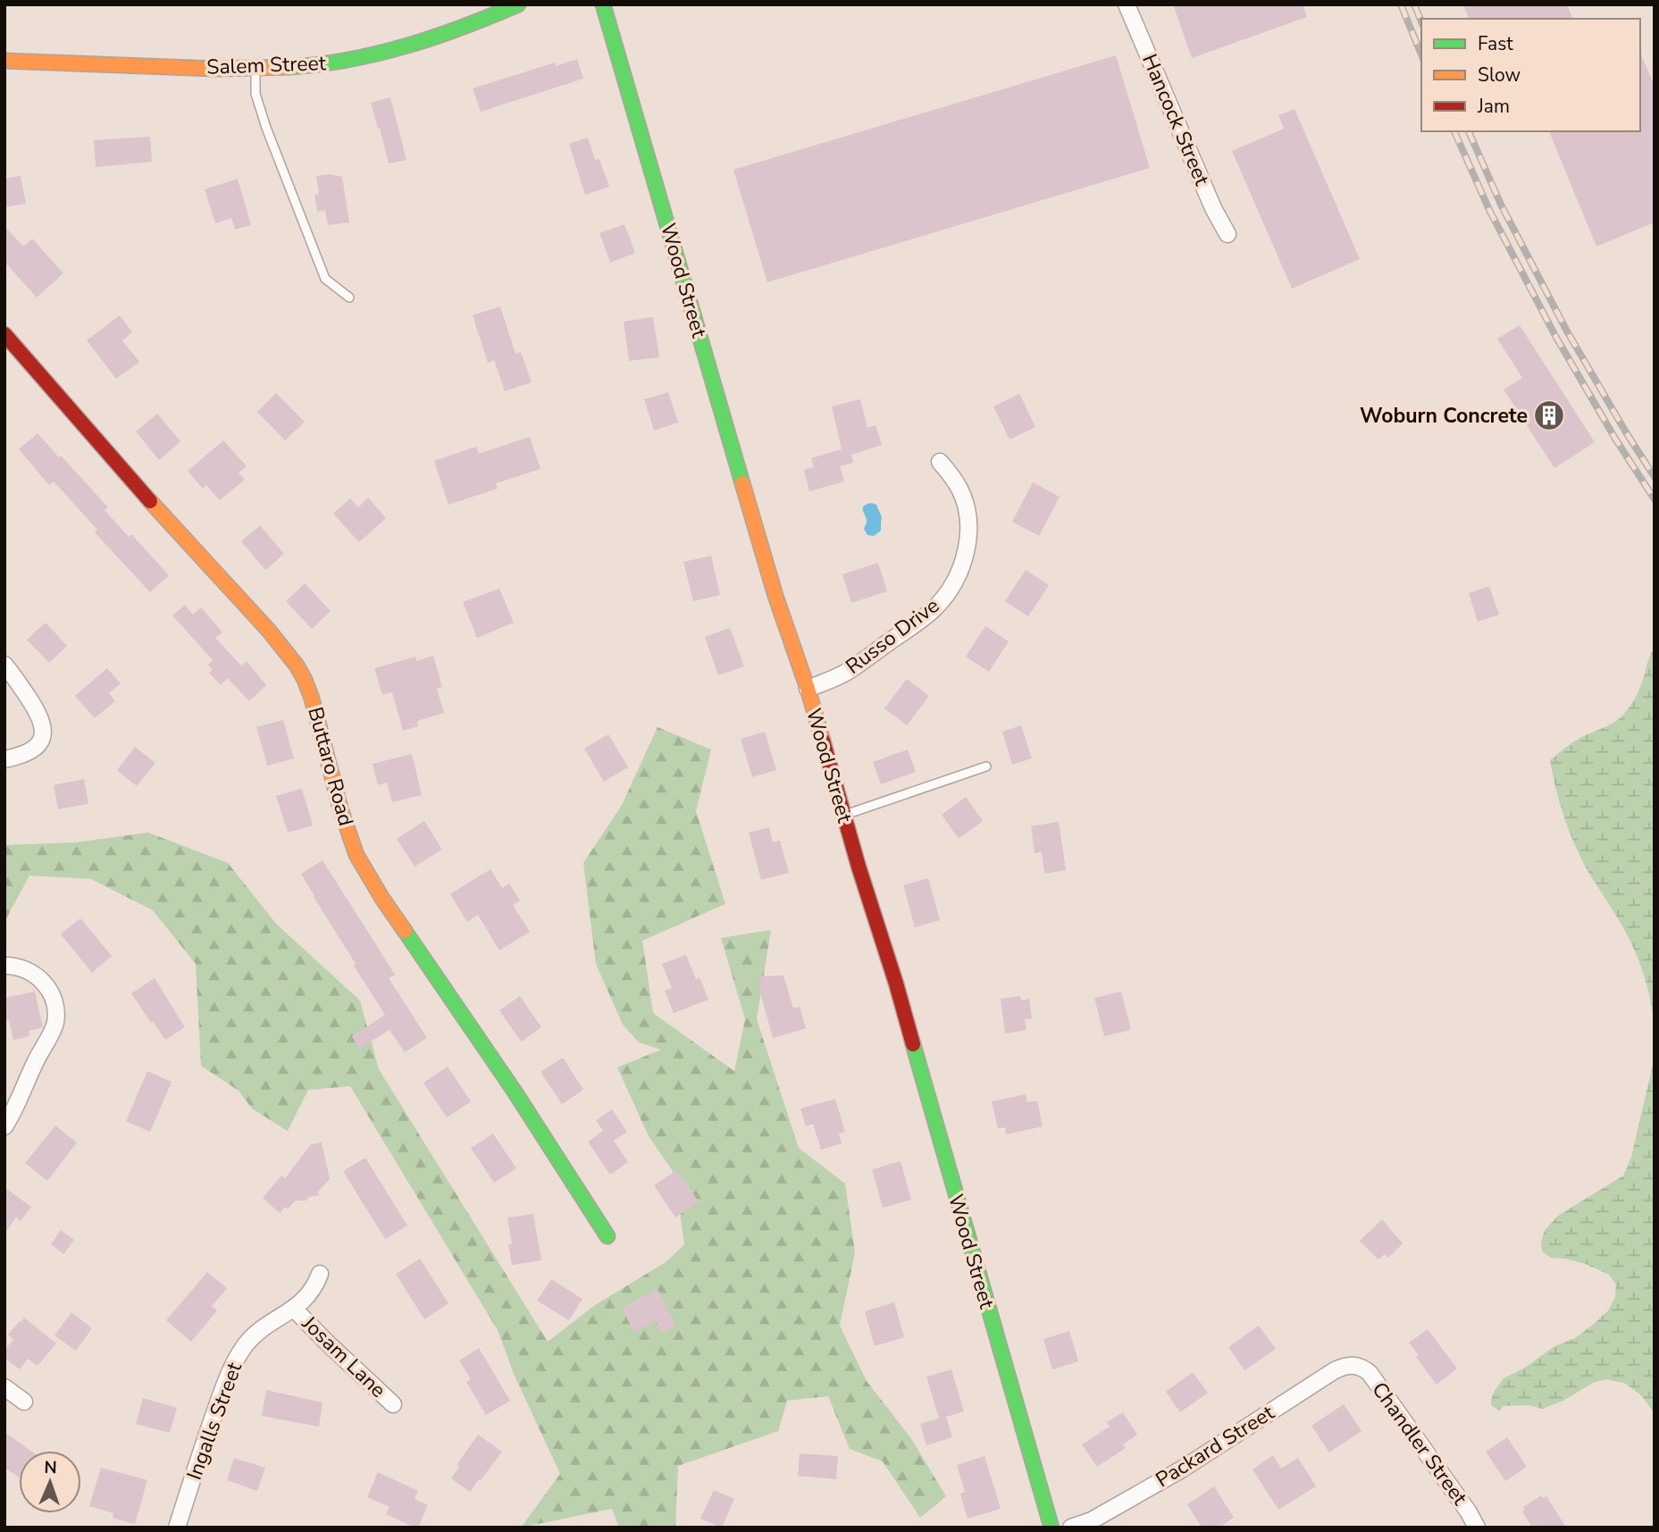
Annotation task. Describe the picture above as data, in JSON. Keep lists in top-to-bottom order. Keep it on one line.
{"streets":{"street":["Salem Street","Hancock Street","Wood Street","Russo Drive","Buttaro Road","Josam Lane","Ingalls Street","Chandler Street","Packard Street"]},"crossings":[["Wood Street","Russo Drive"],["Josam Lane","Ingalls Street"],["Chandler Street","Packard Street"]],"places":{"building":["Woburn Concrete"]},"legend":["Fast","Slow","Jam"],"north":"top"}
